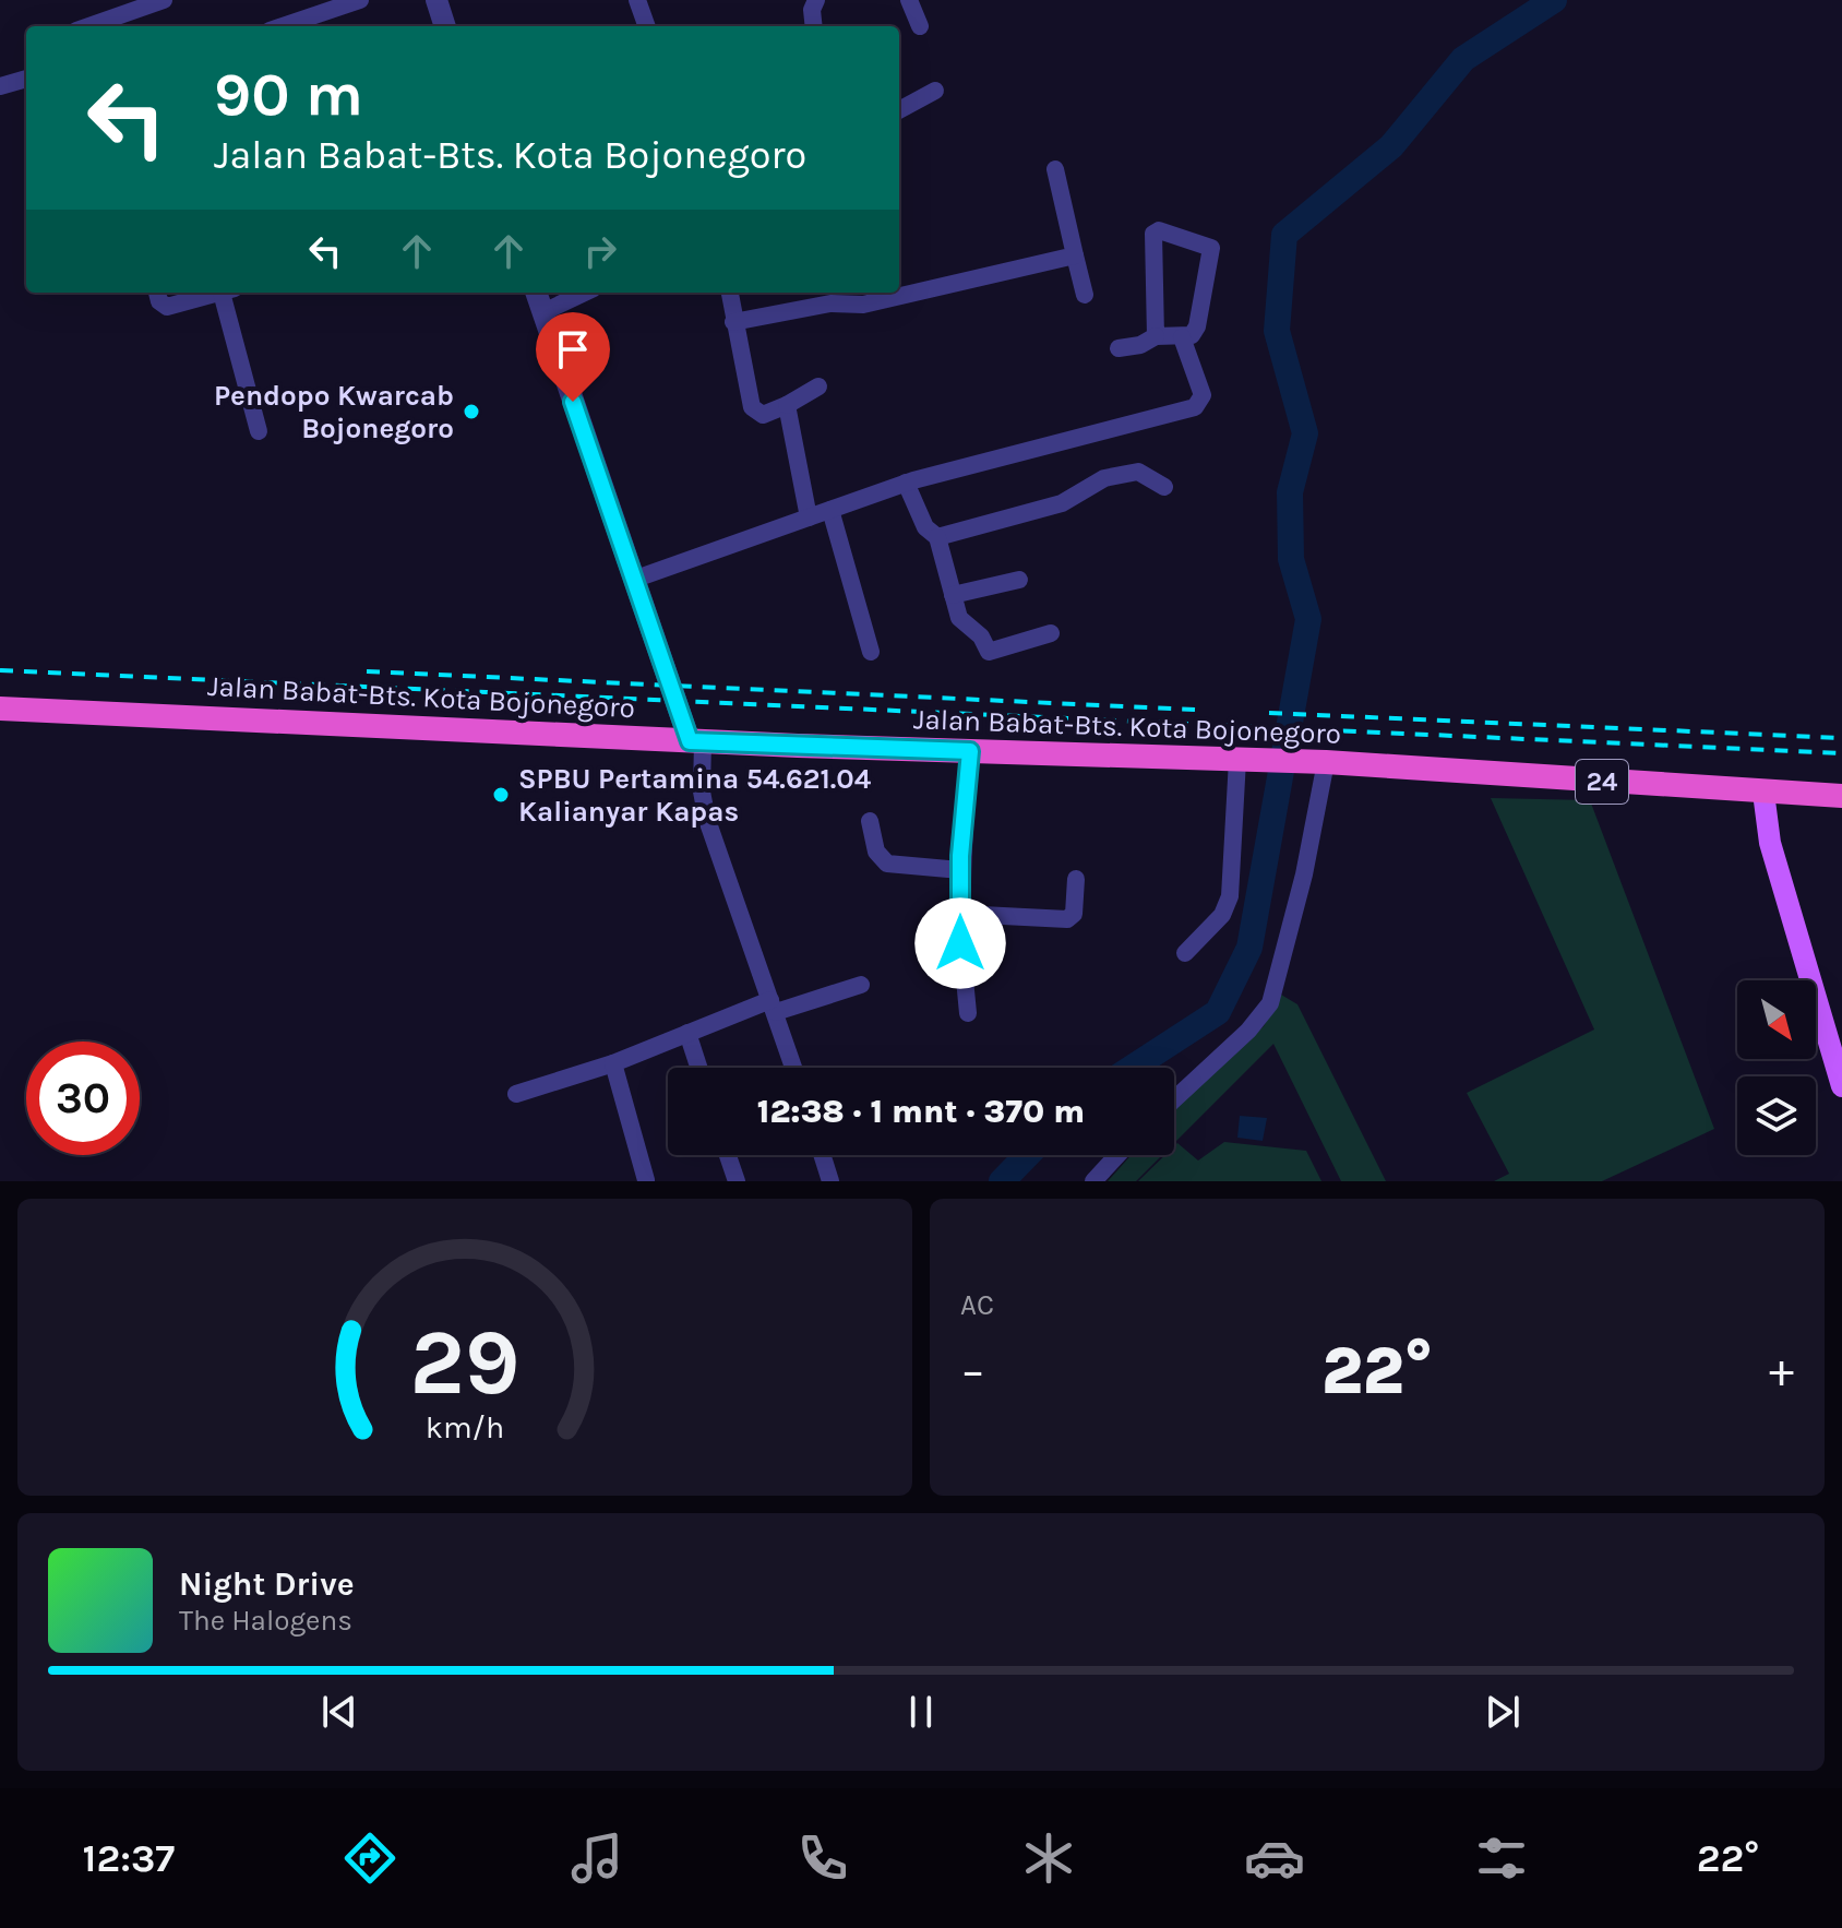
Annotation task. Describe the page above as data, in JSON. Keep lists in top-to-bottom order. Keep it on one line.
{"streets":{"highway":["Jalan Babat-Bts. Kota Bojonegoro","24"]},"crossings":[["Jalan Babat-Bts. Kota Bojonegoro","24"]],"places":["Pendopo Kwarcab Bojonegoro","SPBU Pertamina 54.621.04 Kalianyar Kapas"],"north":"bottom right","page":{"turn":["90 m","Jalan Babat-Bts. Kota Bojonegoro"],"limit":"30","trip":"12:38 · 1 mnt · 370 m","tile":"AC","heat":["−","22°","+"],"song":["Night Drive","The Halogens"],"tabs":["12:37","22°"],"gauge":["29","km/h"]}}
